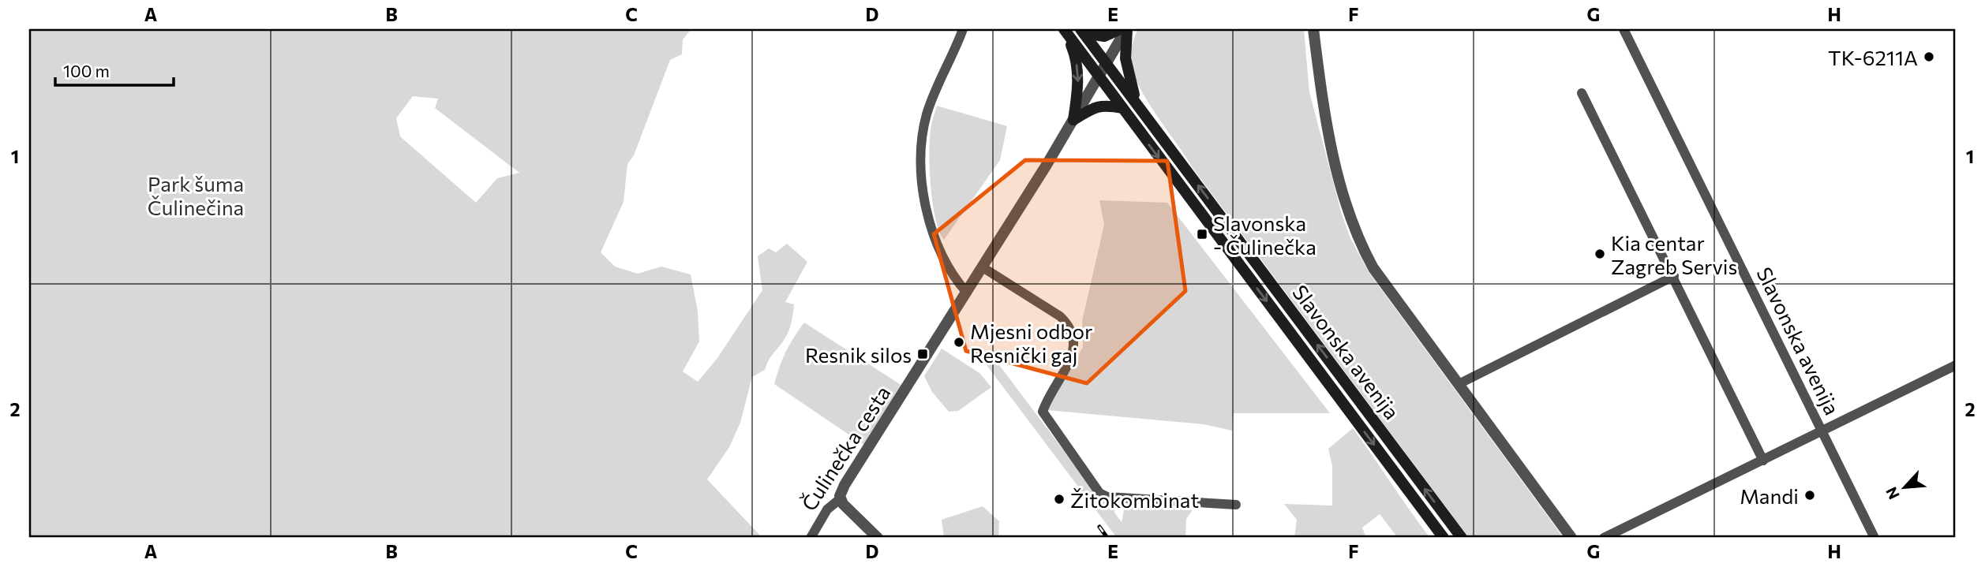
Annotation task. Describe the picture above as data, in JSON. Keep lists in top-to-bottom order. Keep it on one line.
{"streets":{"main road":["Slavonska avenija"],"street":["Čulinečka cesta"]},"crossings":[["Slavonska avenija","Čulinečka cesta"]],"parks":["Park šuma Čulinečina"],"places":{"other":["TK-6211A","Kia centar Zagreb Servis","Mjesni odbor Resnički gaj","Mandi","Žitokombinat"],"transit":["Slavonska - Čulinečka","Resnik silos"]},"scale_bar":"100 m","north":"bottom left","grid":{"columns":["A","B","C","D","E","F","G","H"],"rows":["1","2"]}}
